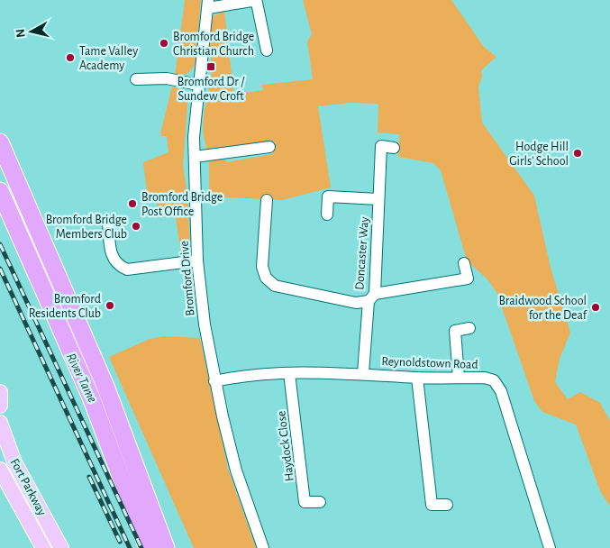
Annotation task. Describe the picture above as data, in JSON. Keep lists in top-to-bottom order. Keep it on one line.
{"streets":{"main road":["Fort Parkway"],"street":["Doncaster Way","Bromford Drive","Reynoldstown Road","Haydock Close"]},"crossings":[["Doncaster Way","Reynoldstown Road"],["Bromford Drive","Reynoldstown Road"],["Reynoldstown Road","Haydock Close"]],"water":["River Tame"],"places":{"other":["Bromford Bridge Christian Church","Tame Valley Academy","Hodge Hill Girls' School","Bromford Bridge Post Office","Bromford Bridge Members Club","Bromford Residents Club","Braidwood School for the Deaf"],"transit":["Bromford Dr / Sundew Croft"]},"north":"left"}
